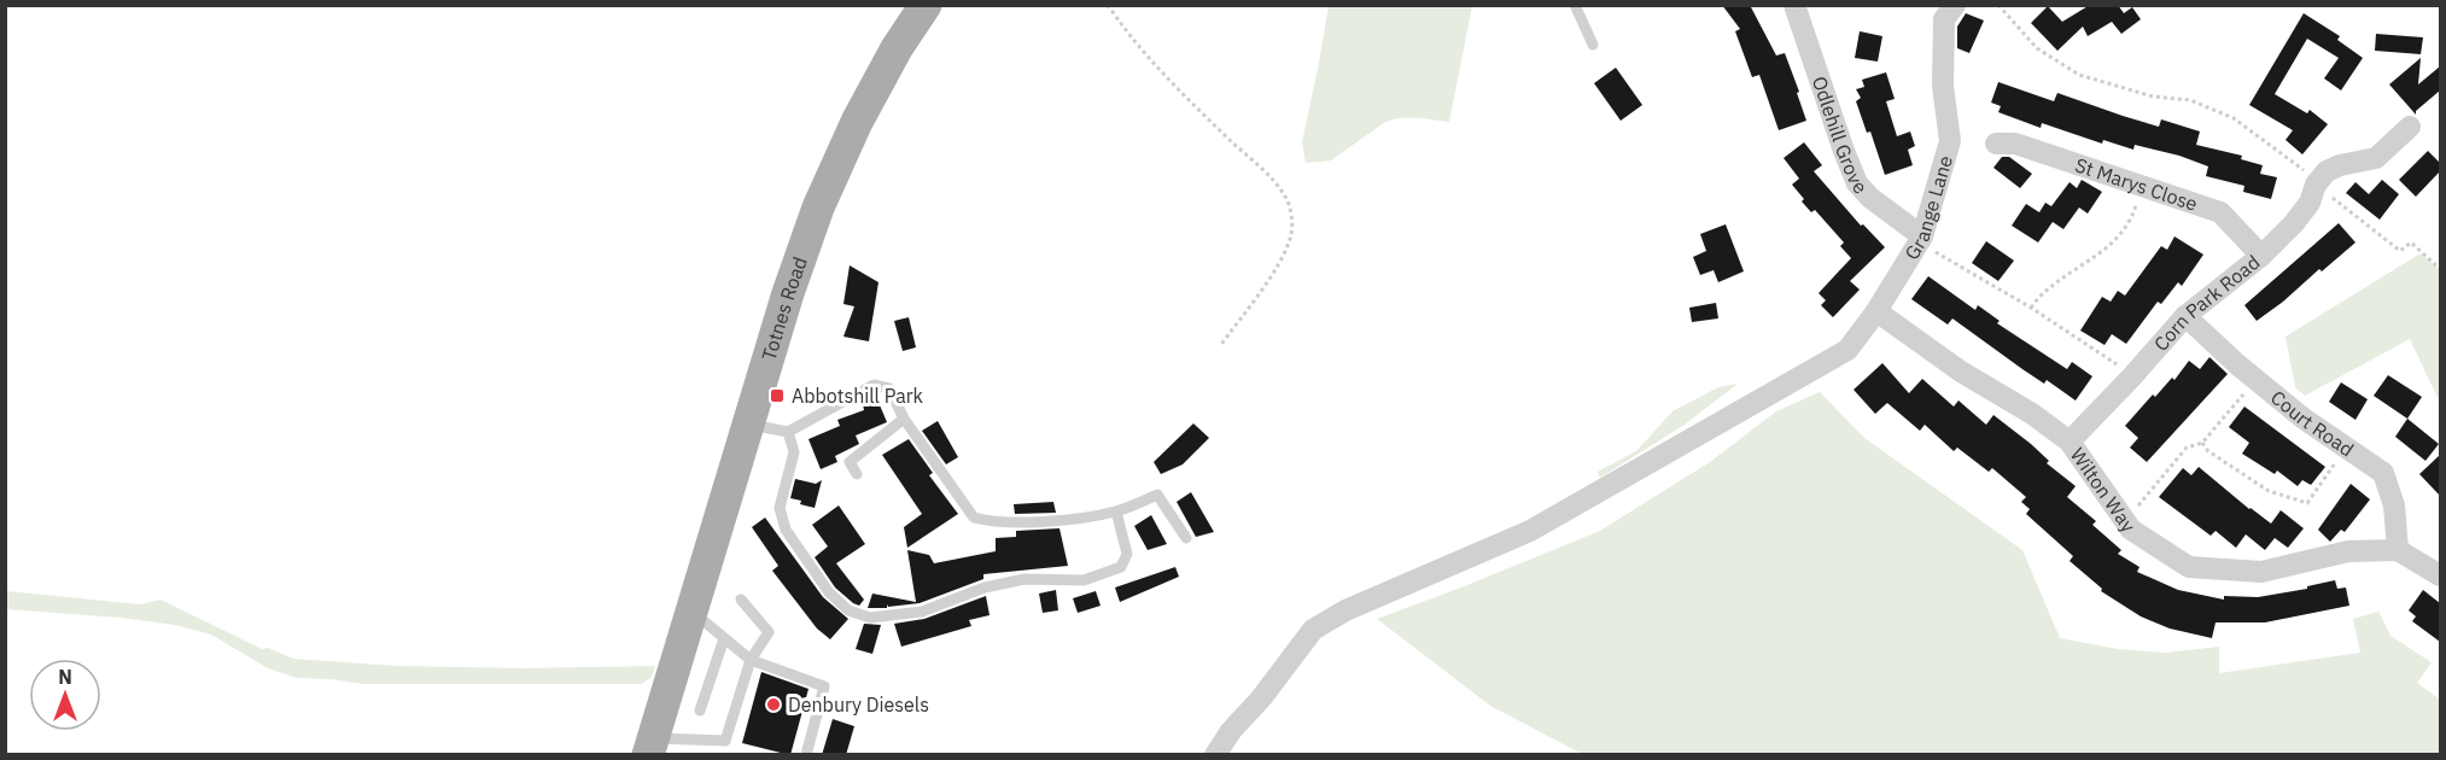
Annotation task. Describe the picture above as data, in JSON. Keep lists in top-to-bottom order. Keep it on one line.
{"streets":{"main road":["Totnes Road"],"street":["Odlehill Grove","St Marys Close","Grange Lane","Corn Park Road","Court Road","Wilton Way"]},"crossings":[["Odlehill Grove","Grange Lane"],["St Marys Close","Corn Park Road"],["Grange Lane","Wilton Way"],["Corn Park Road","Court Road"],["Corn Park Road","Wilton Way"],["Court Road","Wilton Way"]],"places":{"transit":["Abbotshill Park"],"other":["Denbury Diesels"]},"north":"top"}
